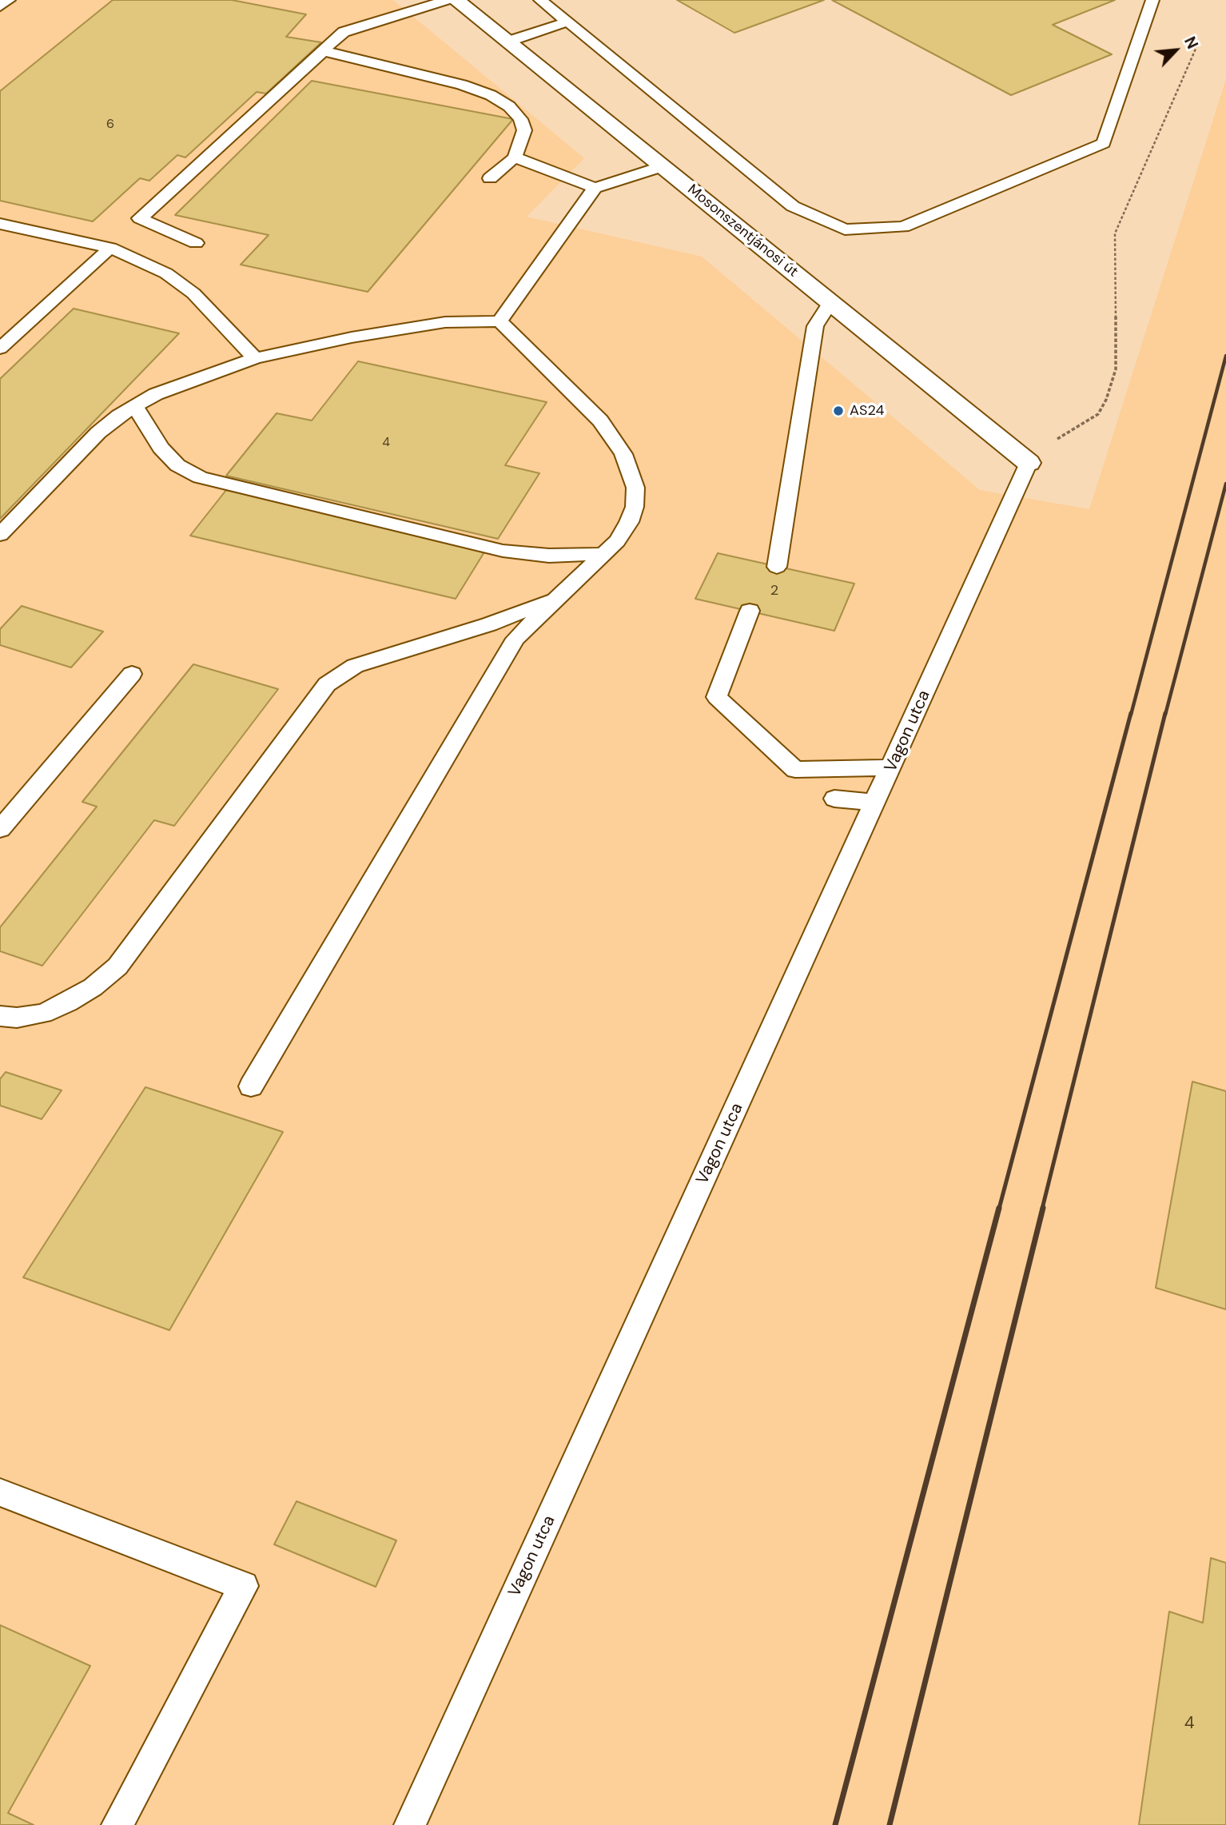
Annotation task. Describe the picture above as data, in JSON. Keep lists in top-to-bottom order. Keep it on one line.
{"streets":{"street":["Mosonszentjánosi út"],"lane":["Vagon utca"]},"crossings":[["Mosonszentjánosi út","Vagon utca"]],"places":["AS24"],"house_numbers":["6","4","2","4"],"north":"top right"}
